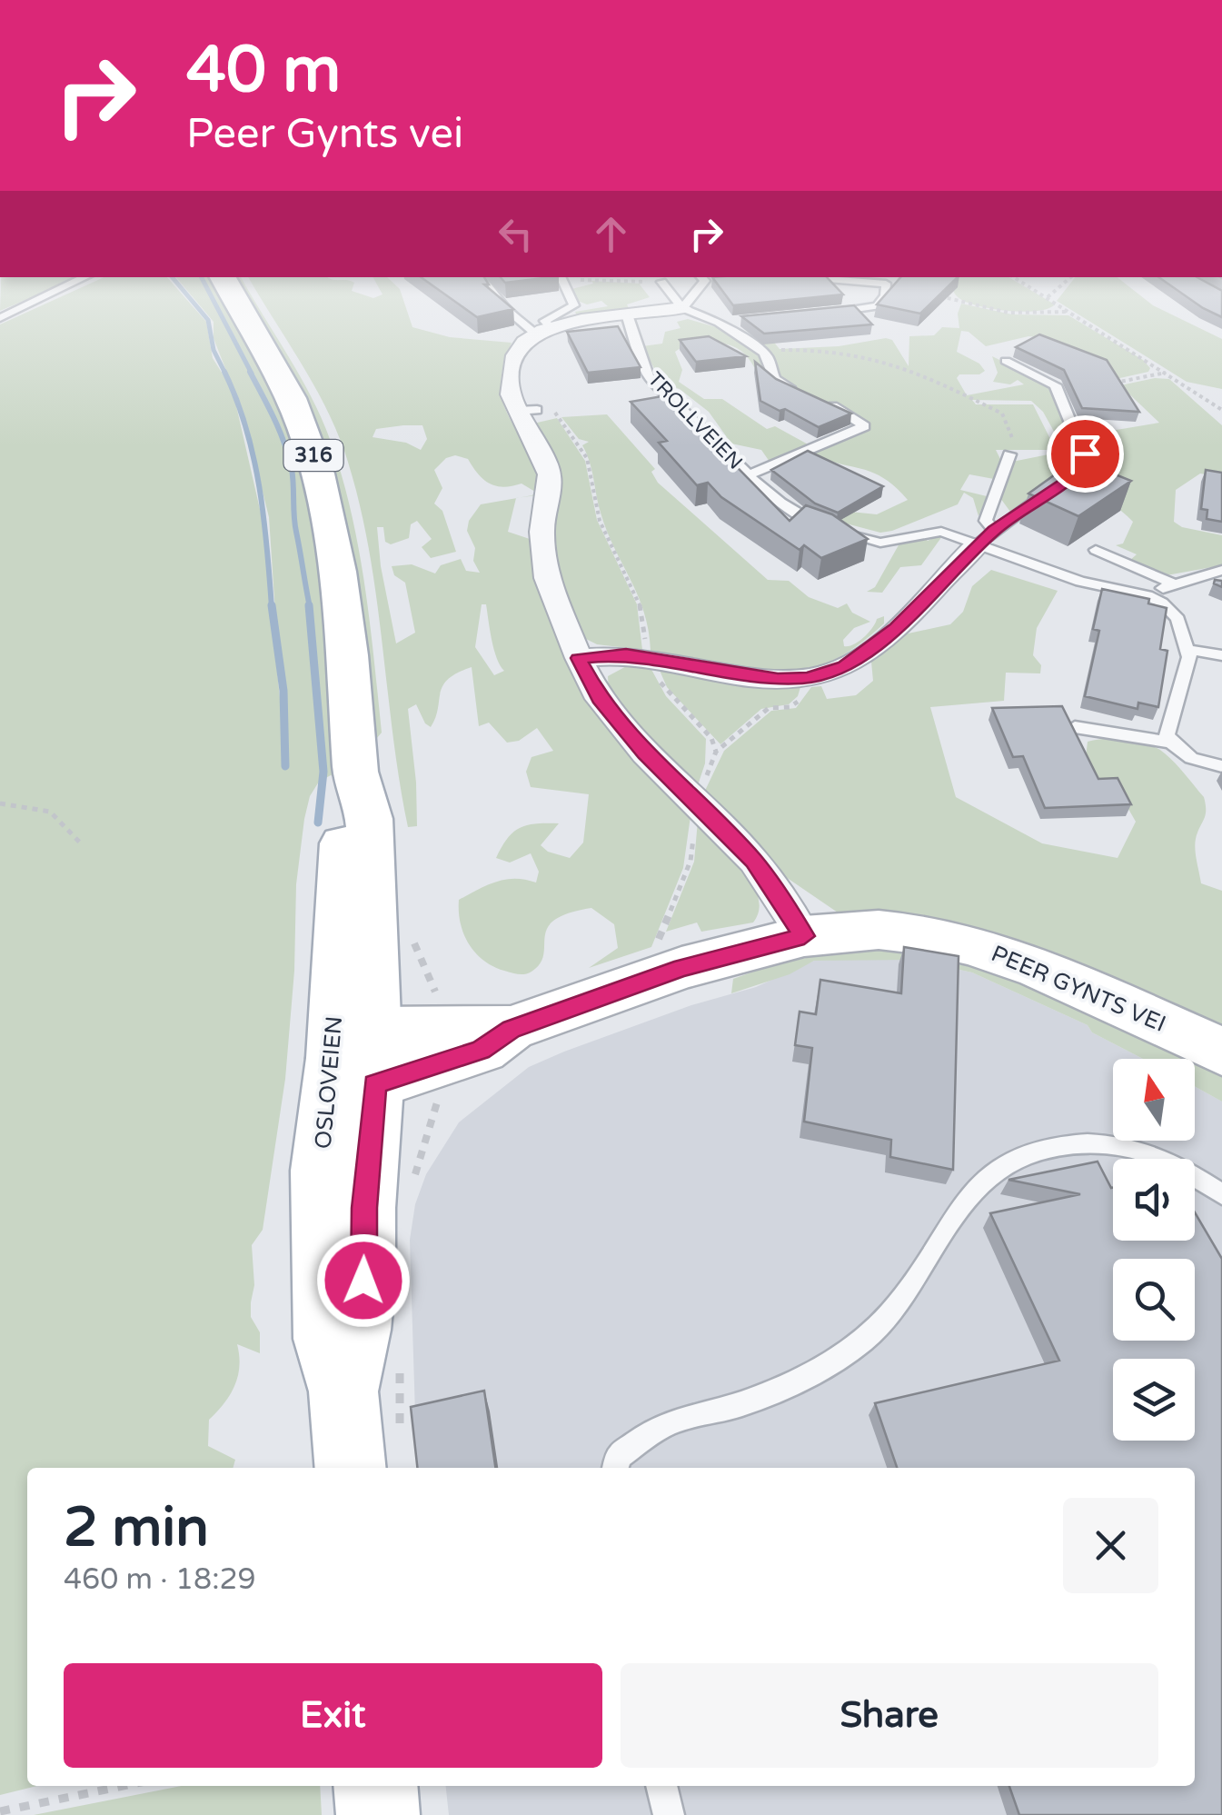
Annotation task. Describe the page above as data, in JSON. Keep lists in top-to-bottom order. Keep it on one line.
{"streets":{"main road":["316","PEER GYNTS VEI","OSLOVEIEN"],"lane":["TROLLVEIEN"]},"crossings":[["PEER GYNTS VEI","OSLOVEIEN"]],"north":"top","page":{"turn":["40 m","Peer Gynts vei"],"heading":["2 min","460 m · 18:29"],"buttons":["Exit","Share"]}}
